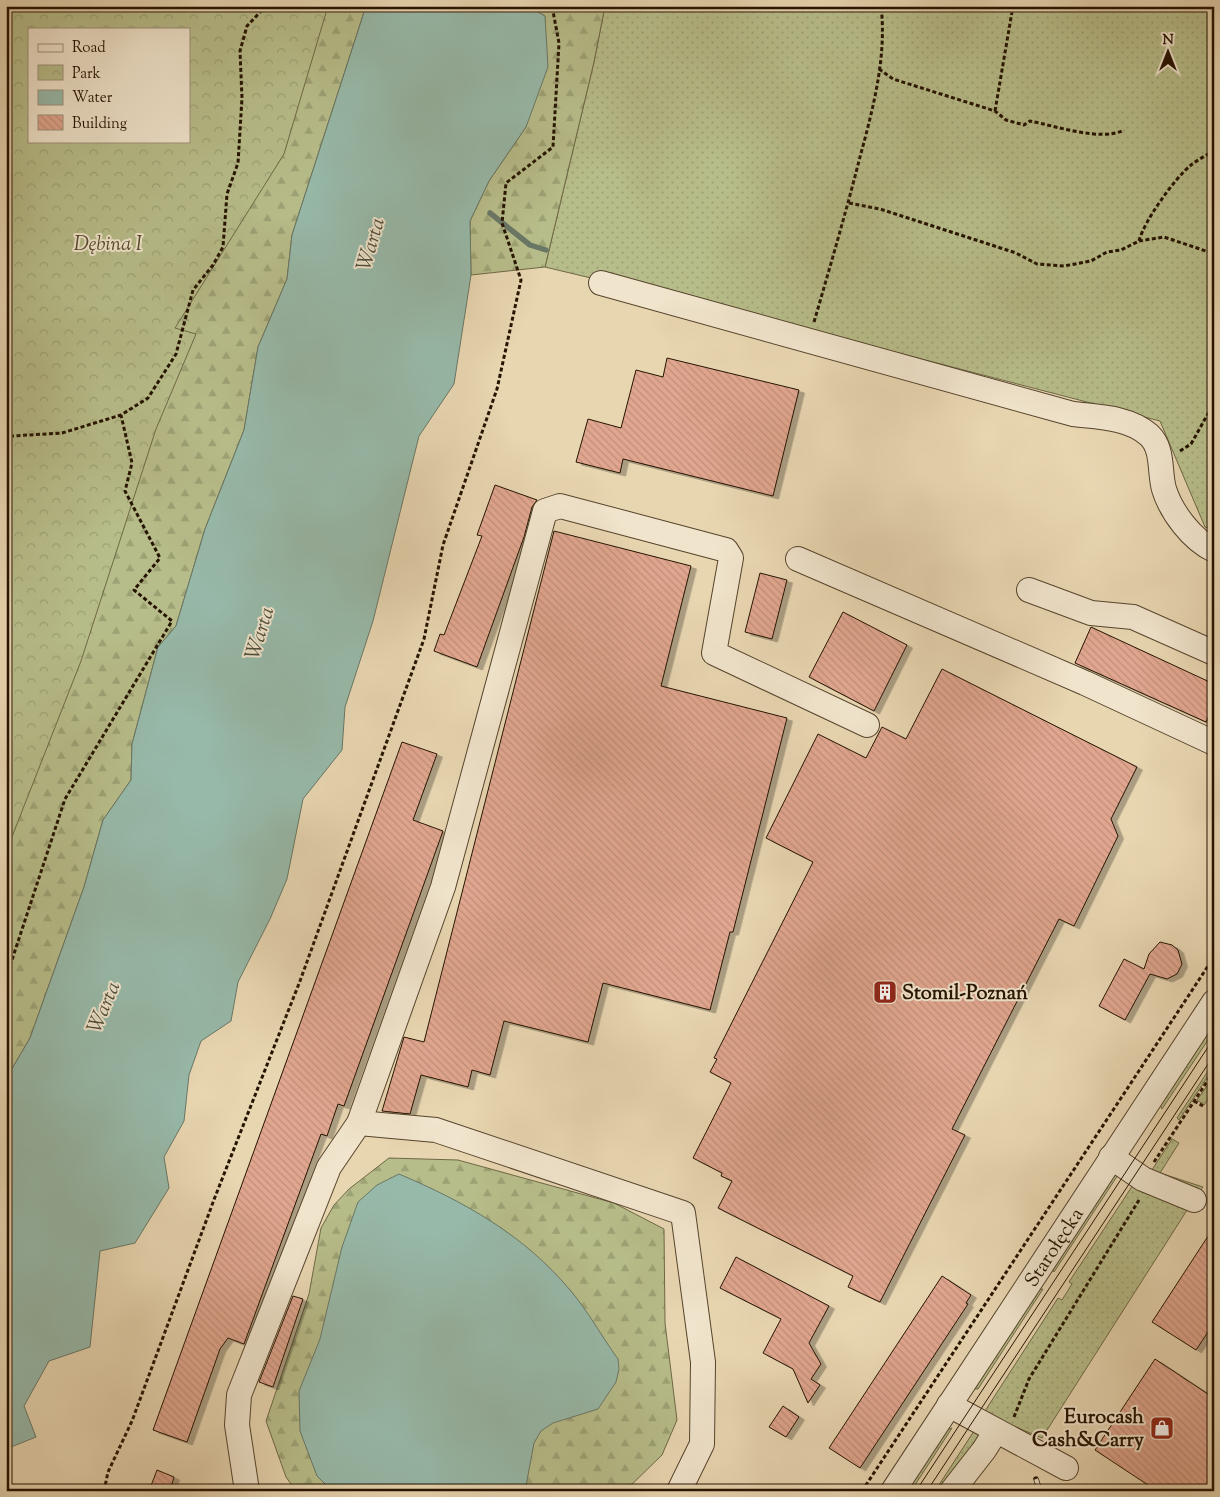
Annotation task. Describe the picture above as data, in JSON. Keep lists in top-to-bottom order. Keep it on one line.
{"streets":{"street":["Starołęcka"]},"water":["Warta"],"parks":["Dębina I"],"places":{"building":["Stomil-Poznań"],"shop":["Eurocash Cash&Carry"]},"legend":["Road","Park","Water","Building"],"north":"top"}
